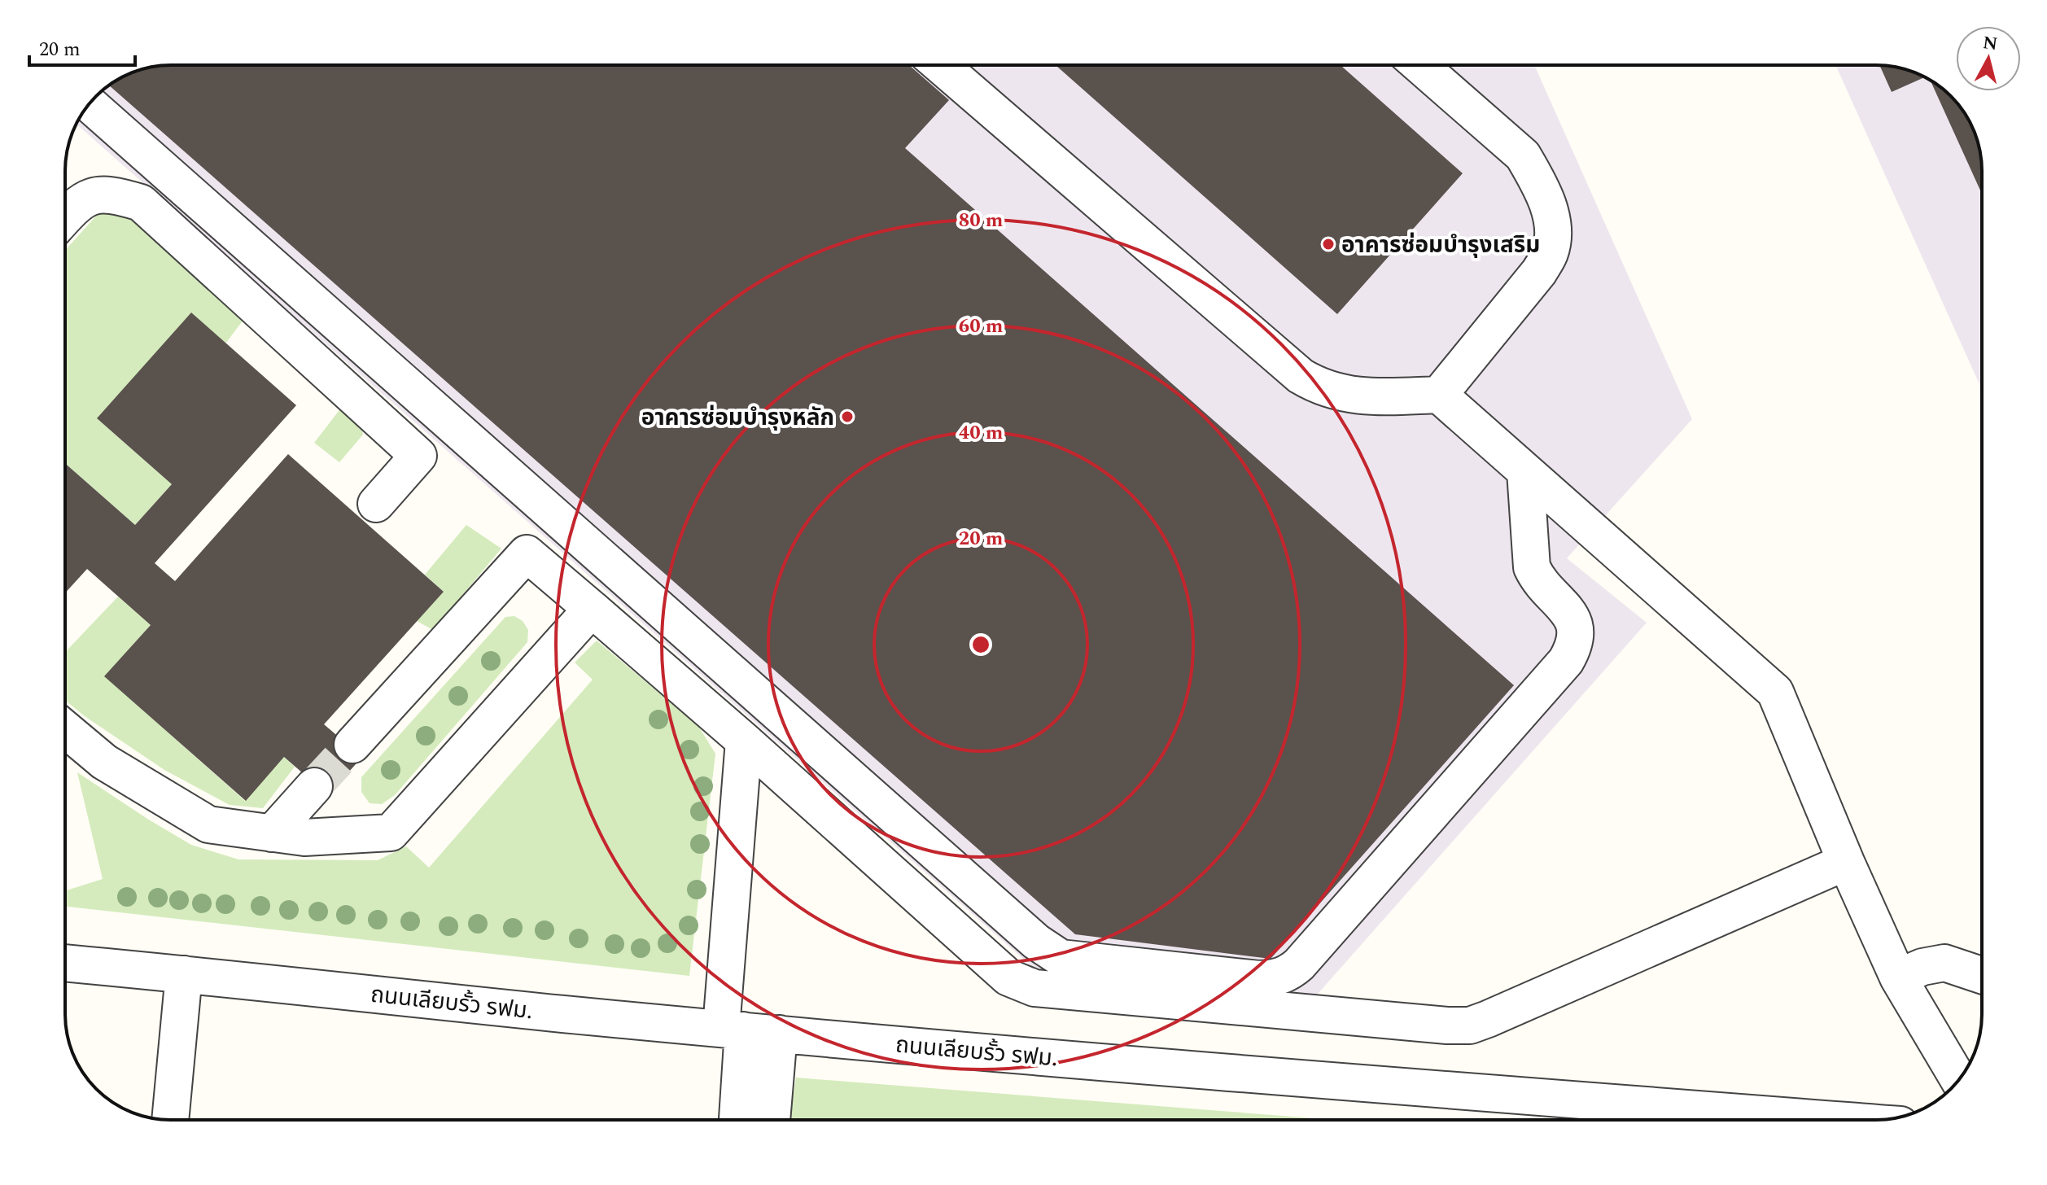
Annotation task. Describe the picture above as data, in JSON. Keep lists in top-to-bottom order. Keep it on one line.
{"streets":{"street":["ถนนเลียบรั้ว รฟม."]},"places":["อาคารซ่อมบำรุงเสริม","อาคารซ่อมบำรุงหลัก"],"scale_bar":"20 m","north":"top","rings":["80 m","60 m","40 m","20 m"]}
